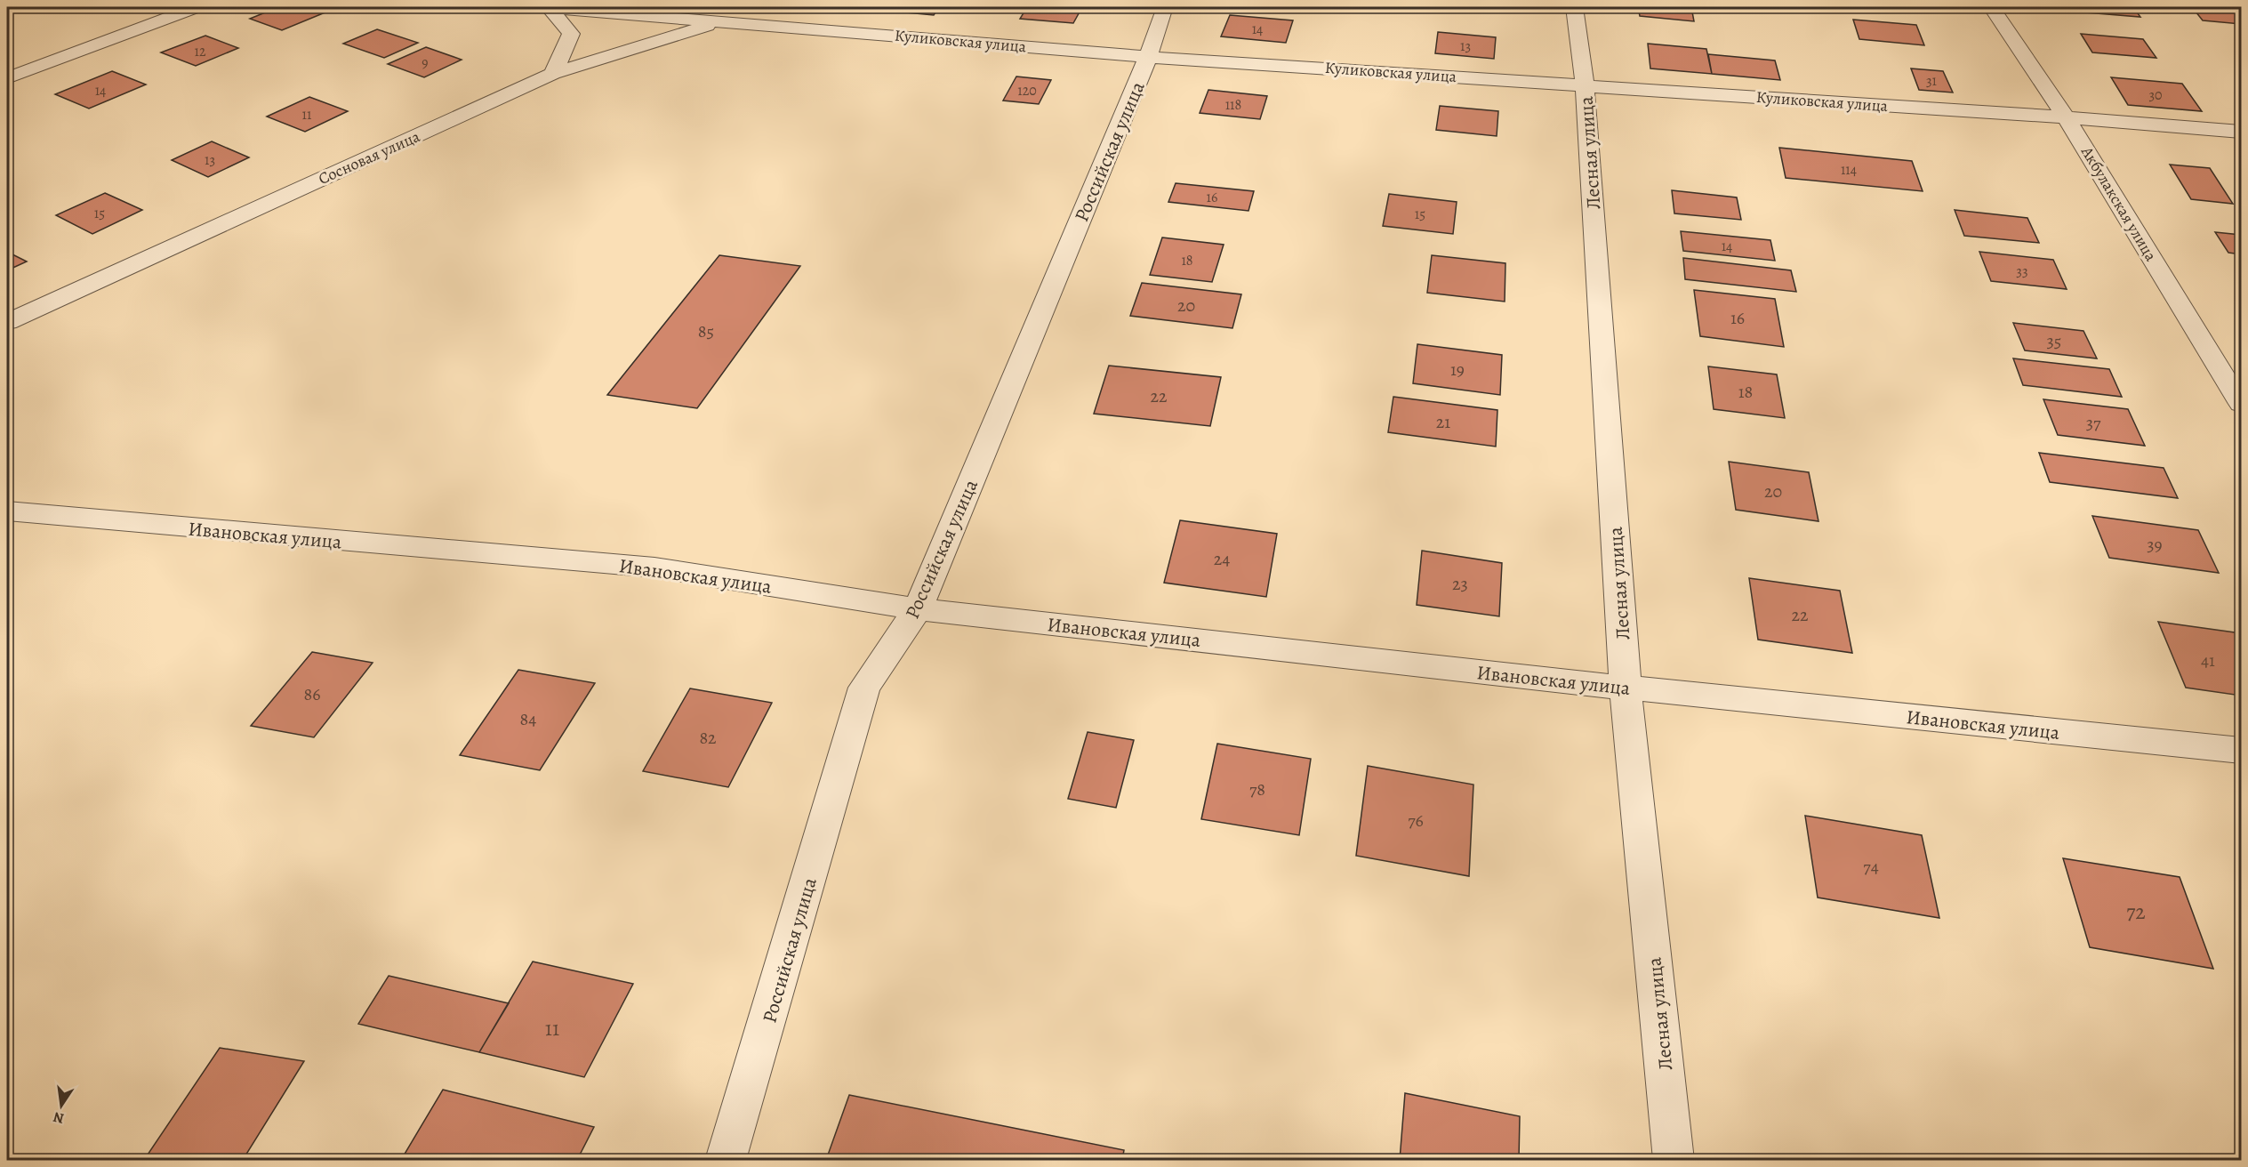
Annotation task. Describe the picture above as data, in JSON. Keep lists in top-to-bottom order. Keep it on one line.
{"streets":{"street":["Куликовская улица","Российская улица","Лесная улица","Сосновая улица","Акбулакская улица","Ивановская улица"]},"crossings":[["Куликовская улица","Российская улица"],["Куликовская улица","Лесная улица"],["Куликовская улица","Сосновая улица"],["Куликовская улица","Акбулакская улица"],["Российская улица","Ивановская улица"],["Лесная улица","Ивановская улица"]],"house_numbers":["14","13","12","9","31","14","120","30","118","11","13","114","16","15","15","14","18","33","20","16","85","35","19","18","22","21","37","20","39","24","23","22","41","86","84","82","78","76","74","72","11"],"north":"bottom"}
